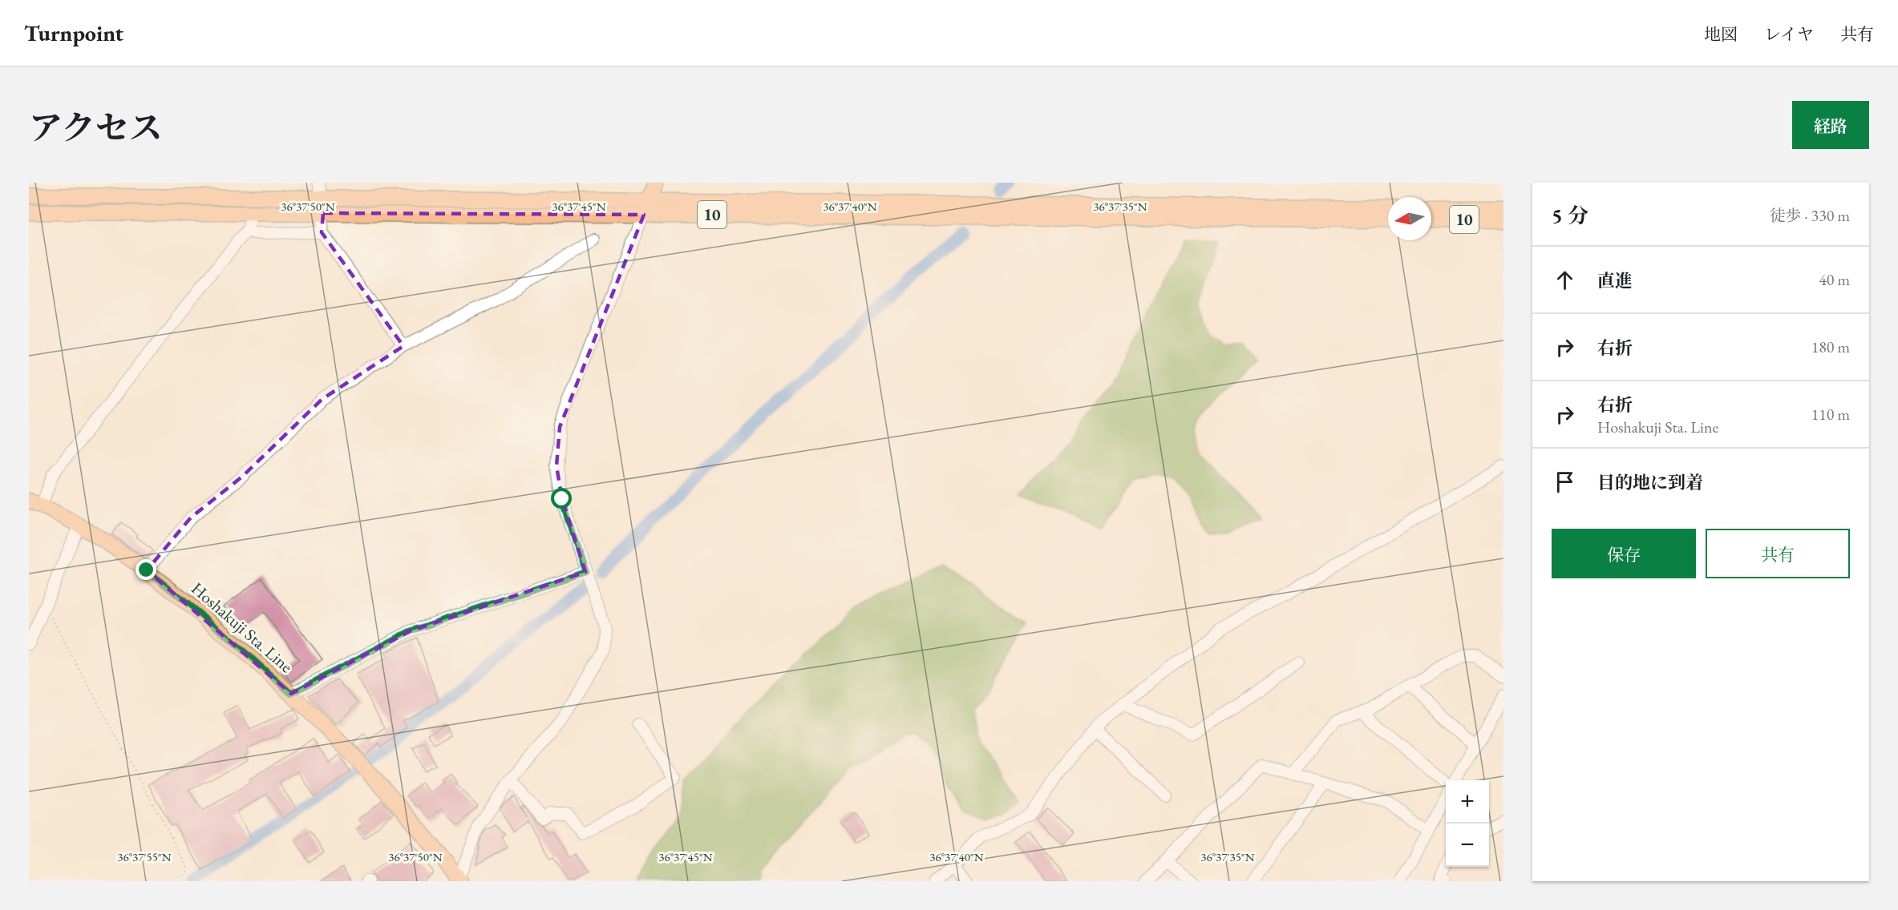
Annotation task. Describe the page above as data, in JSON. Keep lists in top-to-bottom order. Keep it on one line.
{"streets":{"main road":["10","Hoshakuji Sta. Line"]},"north":"left","page":{"header":"Turnpoint","nav":["地図","レイヤ","共有"],"title":"アクセス","buttons":["経路",["保存","共有"]],"heading":["5 分","徒歩 · 330 m"],"list":[["直進","40 m"],["右折","180 m"],["右折","Hoshakuji Sta. Line","110 m"],"目的地に到着"],"map_buttons":["+","−"]},"coordinates":["36°37'50\"N","36°37'45\"N","36°37'40\"N","36°37'35\"N","36°37'55\"N"]}
